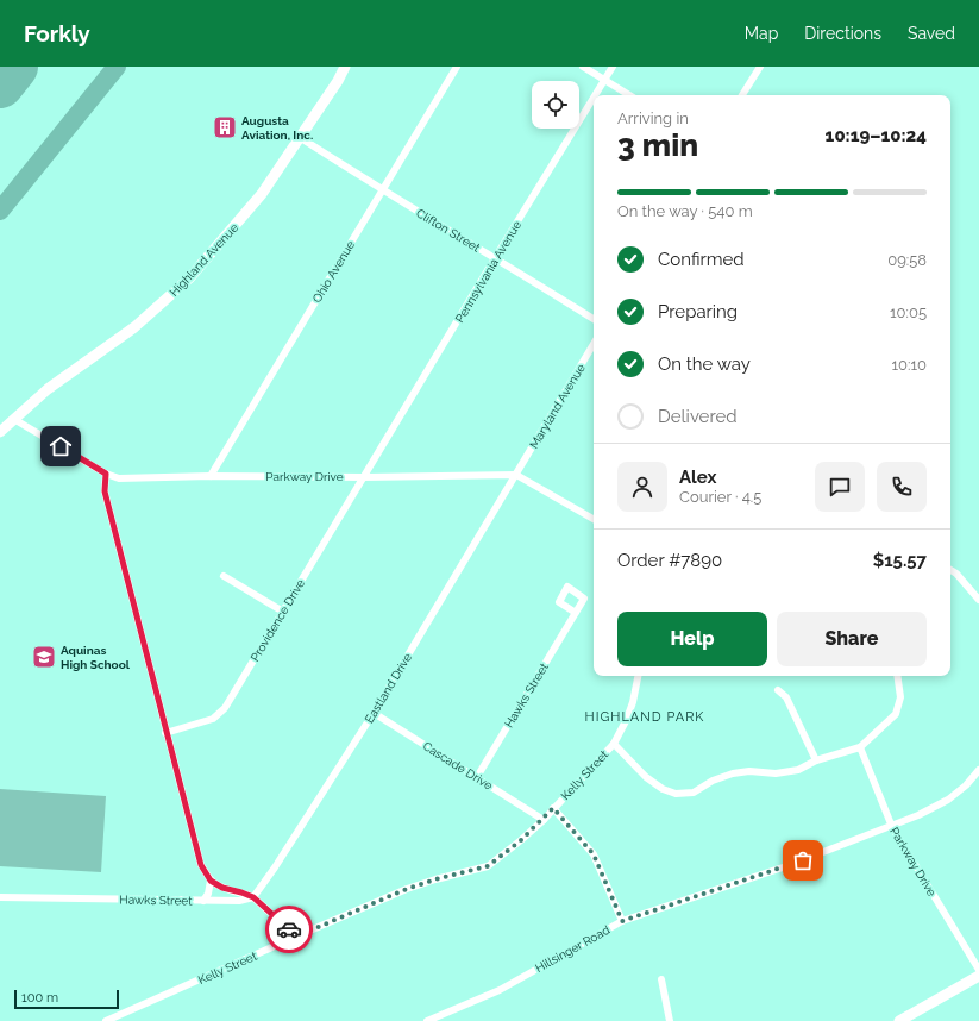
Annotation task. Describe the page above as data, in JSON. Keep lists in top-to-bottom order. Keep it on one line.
{"streets":{"main road":["Highland Avenue"],"street":["Clifton Street","Ohio Avenue","Pennsylvania Avenue","Maryland Avenue","Parkway Drive","Providence Drive","Eastland Drive","Hawks Street","Cascade Drive","Kelly Street","Hillsinger Road"]},"crossings":[["Clifton Street","Highland Avenue"],["Clifton Street","Ohio Avenue"],["Clifton Street","Pennsylvania Avenue"],["Highland Avenue","Parkway Drive"],["Ohio Avenue","Parkway Drive"],["Pennsylvania Avenue","Parkway Drive"],["Pennsylvania Avenue","Providence Drive"],["Maryland Avenue","Parkway Drive"],["Maryland Avenue","Eastland Drive"],["Parkway Drive","Providence Drive"],["Parkway Drive","Eastland Drive"],["Parkway Drive","Hillsinger Road"],["Eastland Drive","Hawks Street"],["Eastland Drive","Cascade Drive"],["Hawks Street","Cascade Drive"],["Cascade Drive","Kelly Street"]],"districts":["HIGHLAND PARK"],"places":{"building":["Augusta Aviation, Inc."],"school or university":["Aquinas High School"]},"scale_bar":"100 m","page":{"header":"Forkly","nav":["Map","Directions","Saved"],"heading":["3 min","Arriving in","10:19–10:24"],"panel":["Alex","Courier · 4.5","Order #7890","$15.57"],"bar":"On the way · 540 m","list":[["Confirmed","09:58"],["Preparing","10:05"],["On the way","10:10"],"Delivered"],"buttons":["Help","Share"],"scale":"100 m"}}
